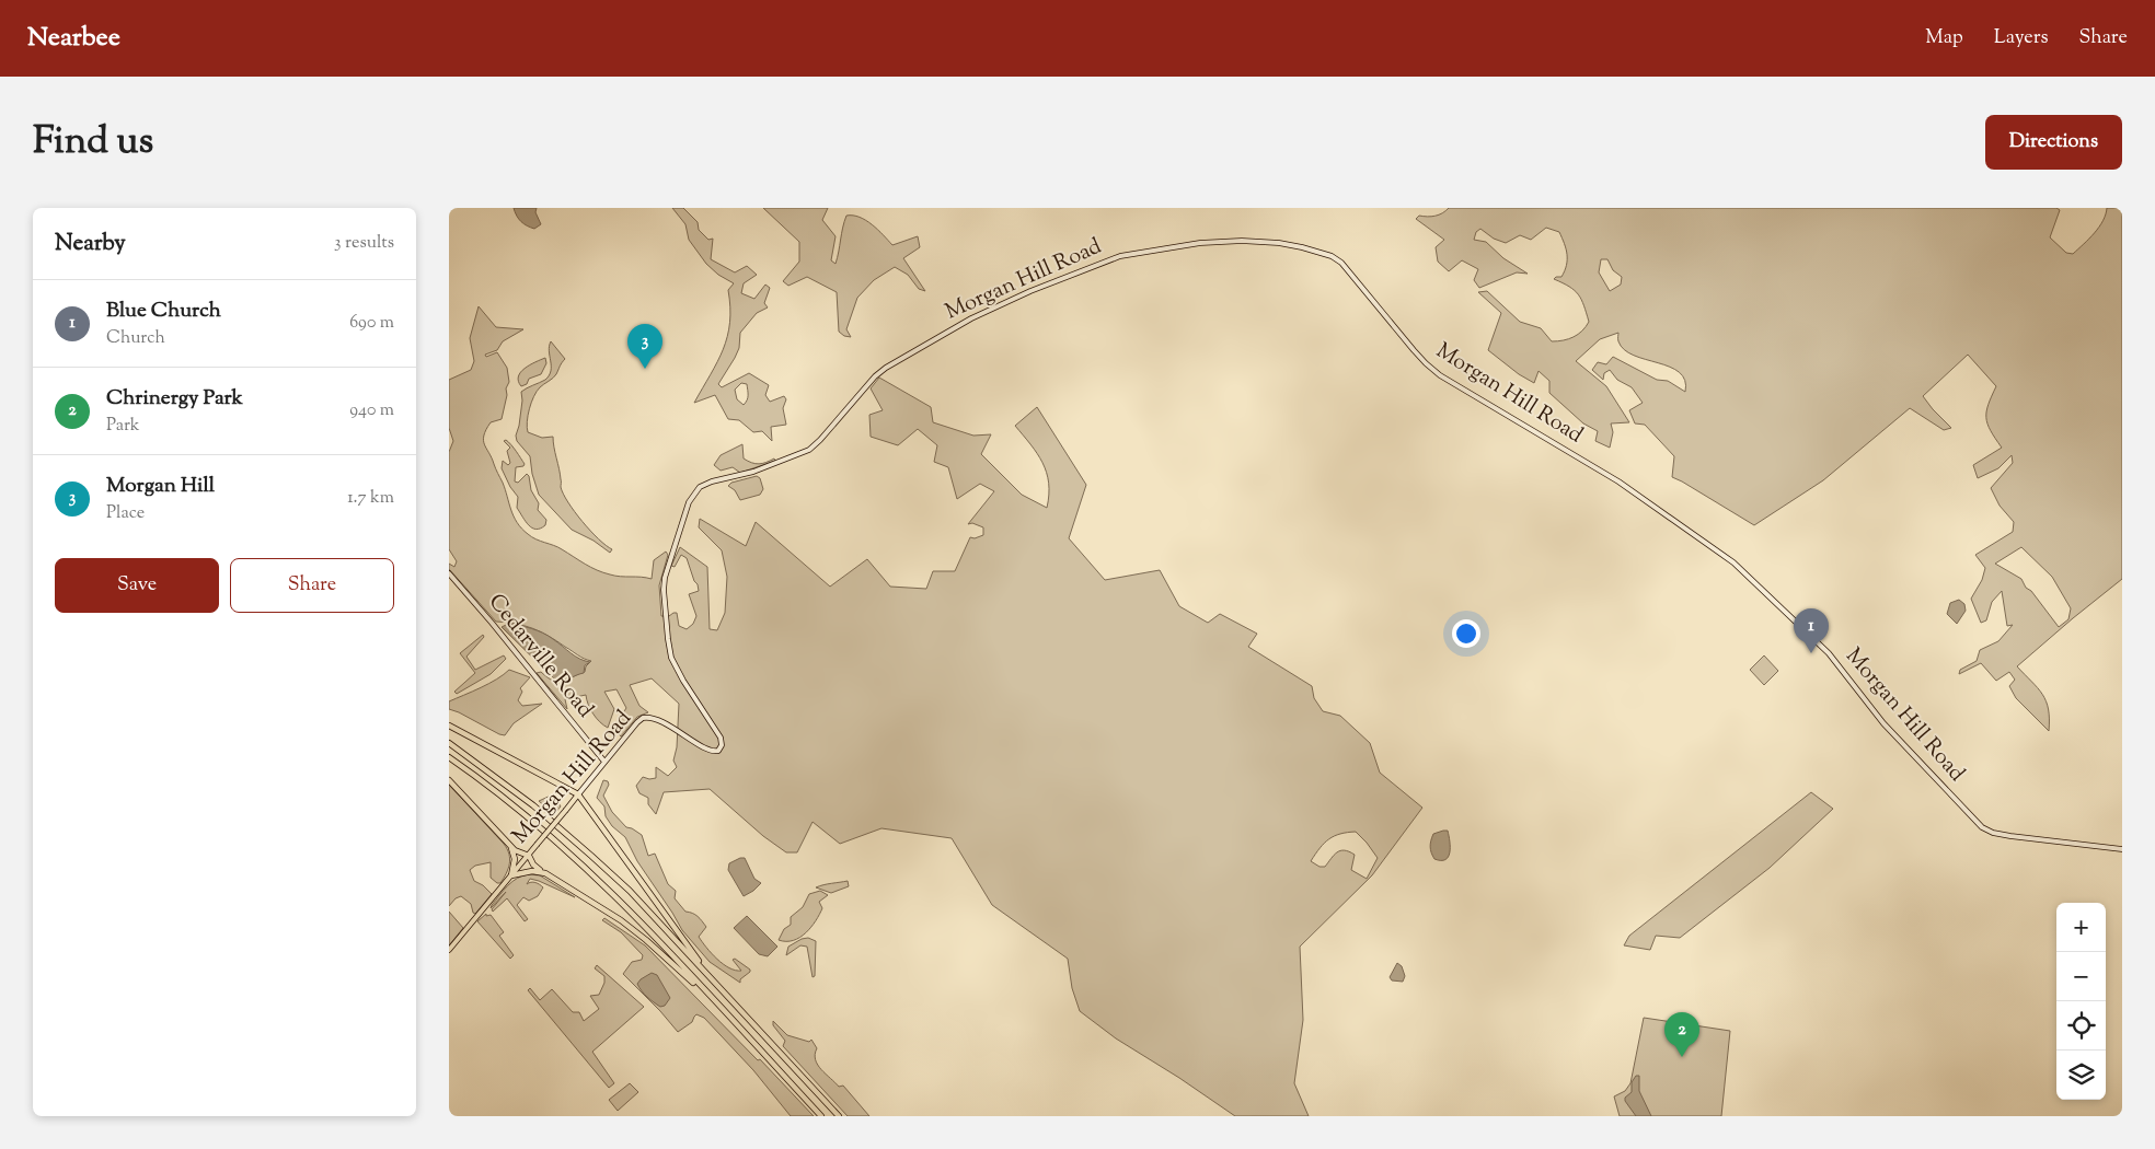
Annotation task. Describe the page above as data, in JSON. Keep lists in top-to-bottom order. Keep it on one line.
{"streets":{"main road":["Morgan Hill Road","Cedarville Road"]},"crossings":[["Morgan Hill Road","Cedarville Road"]],"page":{"header":"Nearbee","nav":["Map","Layers","Share"],"title":"Find us","buttons":["Directions",["Save","Share"]],"heading":["Nearby","3 results"],"list":[{"mark":"1","name":"Blue Church","note":"Church","value":"690 m"},{"mark":"2","name":"Chrinergy Park","note":"Park","value":"940 m"},{"mark":"3","name":"Morgan Hill","note":"Place","value":"1.7 km"}],"pins":["3","1","2"],"map_buttons":["+","−"]}}
